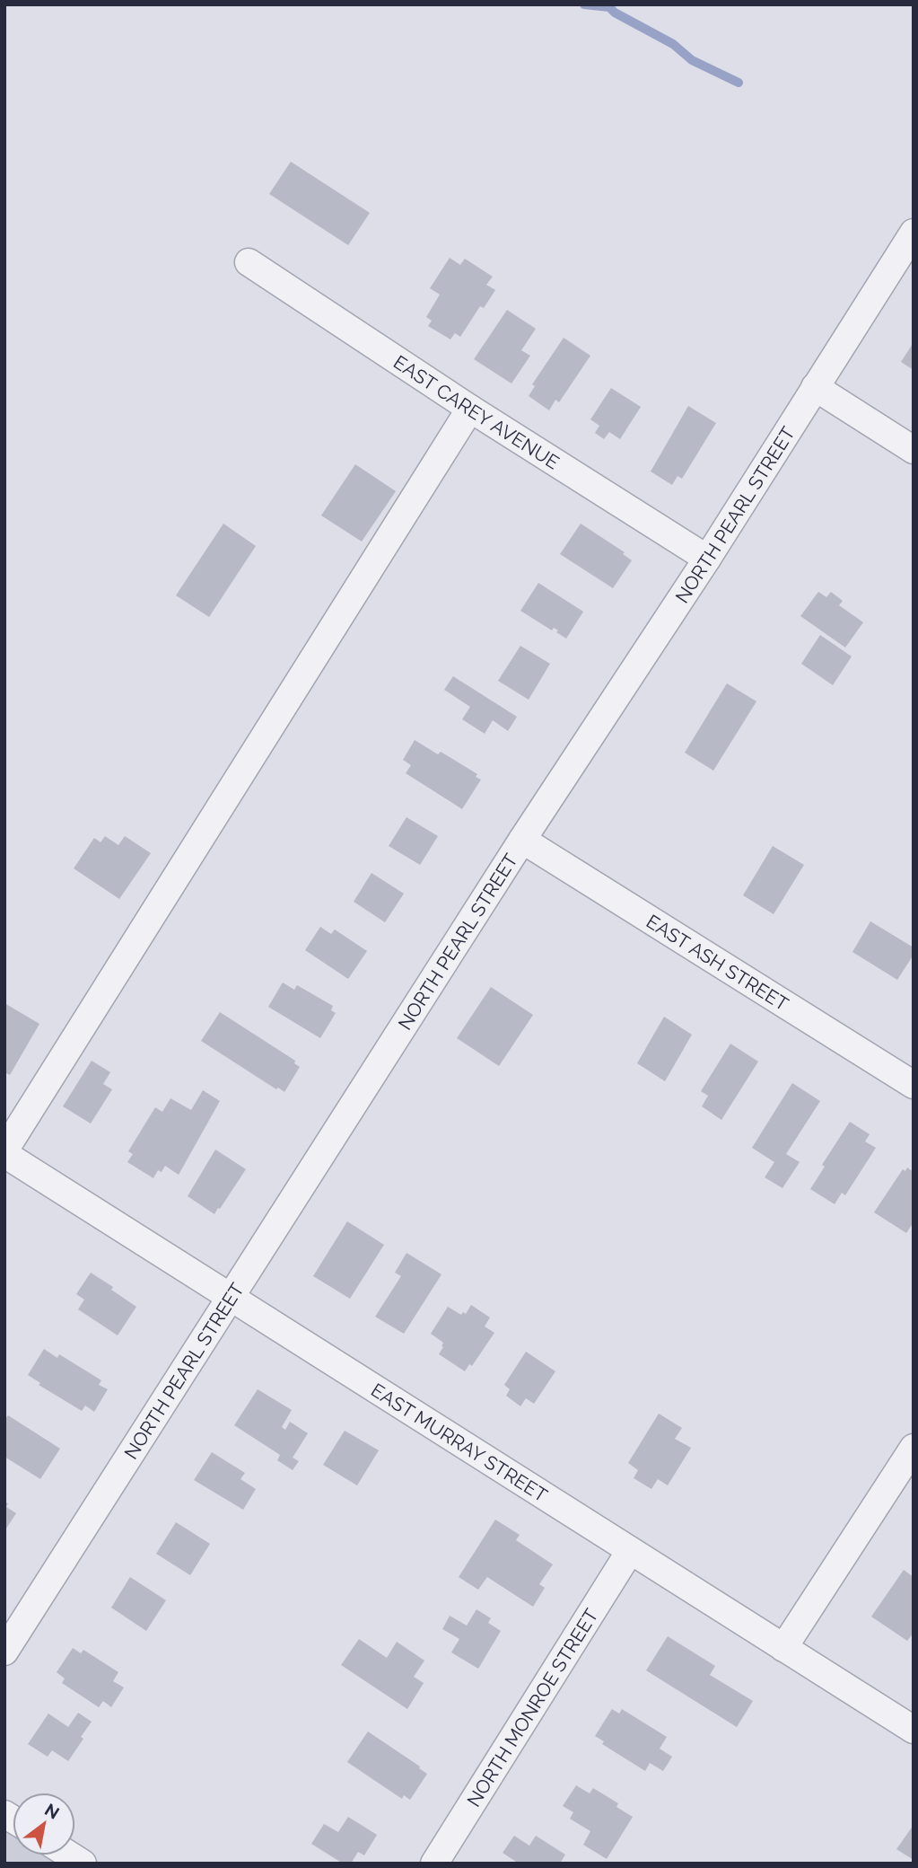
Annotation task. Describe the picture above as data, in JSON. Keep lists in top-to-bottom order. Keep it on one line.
{"streets":{"street":["EAST CAREY AVENUE","NORTH PEARL STREET","EAST ASH STREET","EAST MURRAY STREET","NORTH MONROE STREET"]},"crossings":[["EAST CAREY AVENUE","NORTH PEARL STREET"],["NORTH PEARL STREET","EAST ASH STREET"],["NORTH PEARL STREET","EAST MURRAY STREET"],["EAST MURRAY STREET","NORTH MONROE STREET"]],"north":"top right"}
